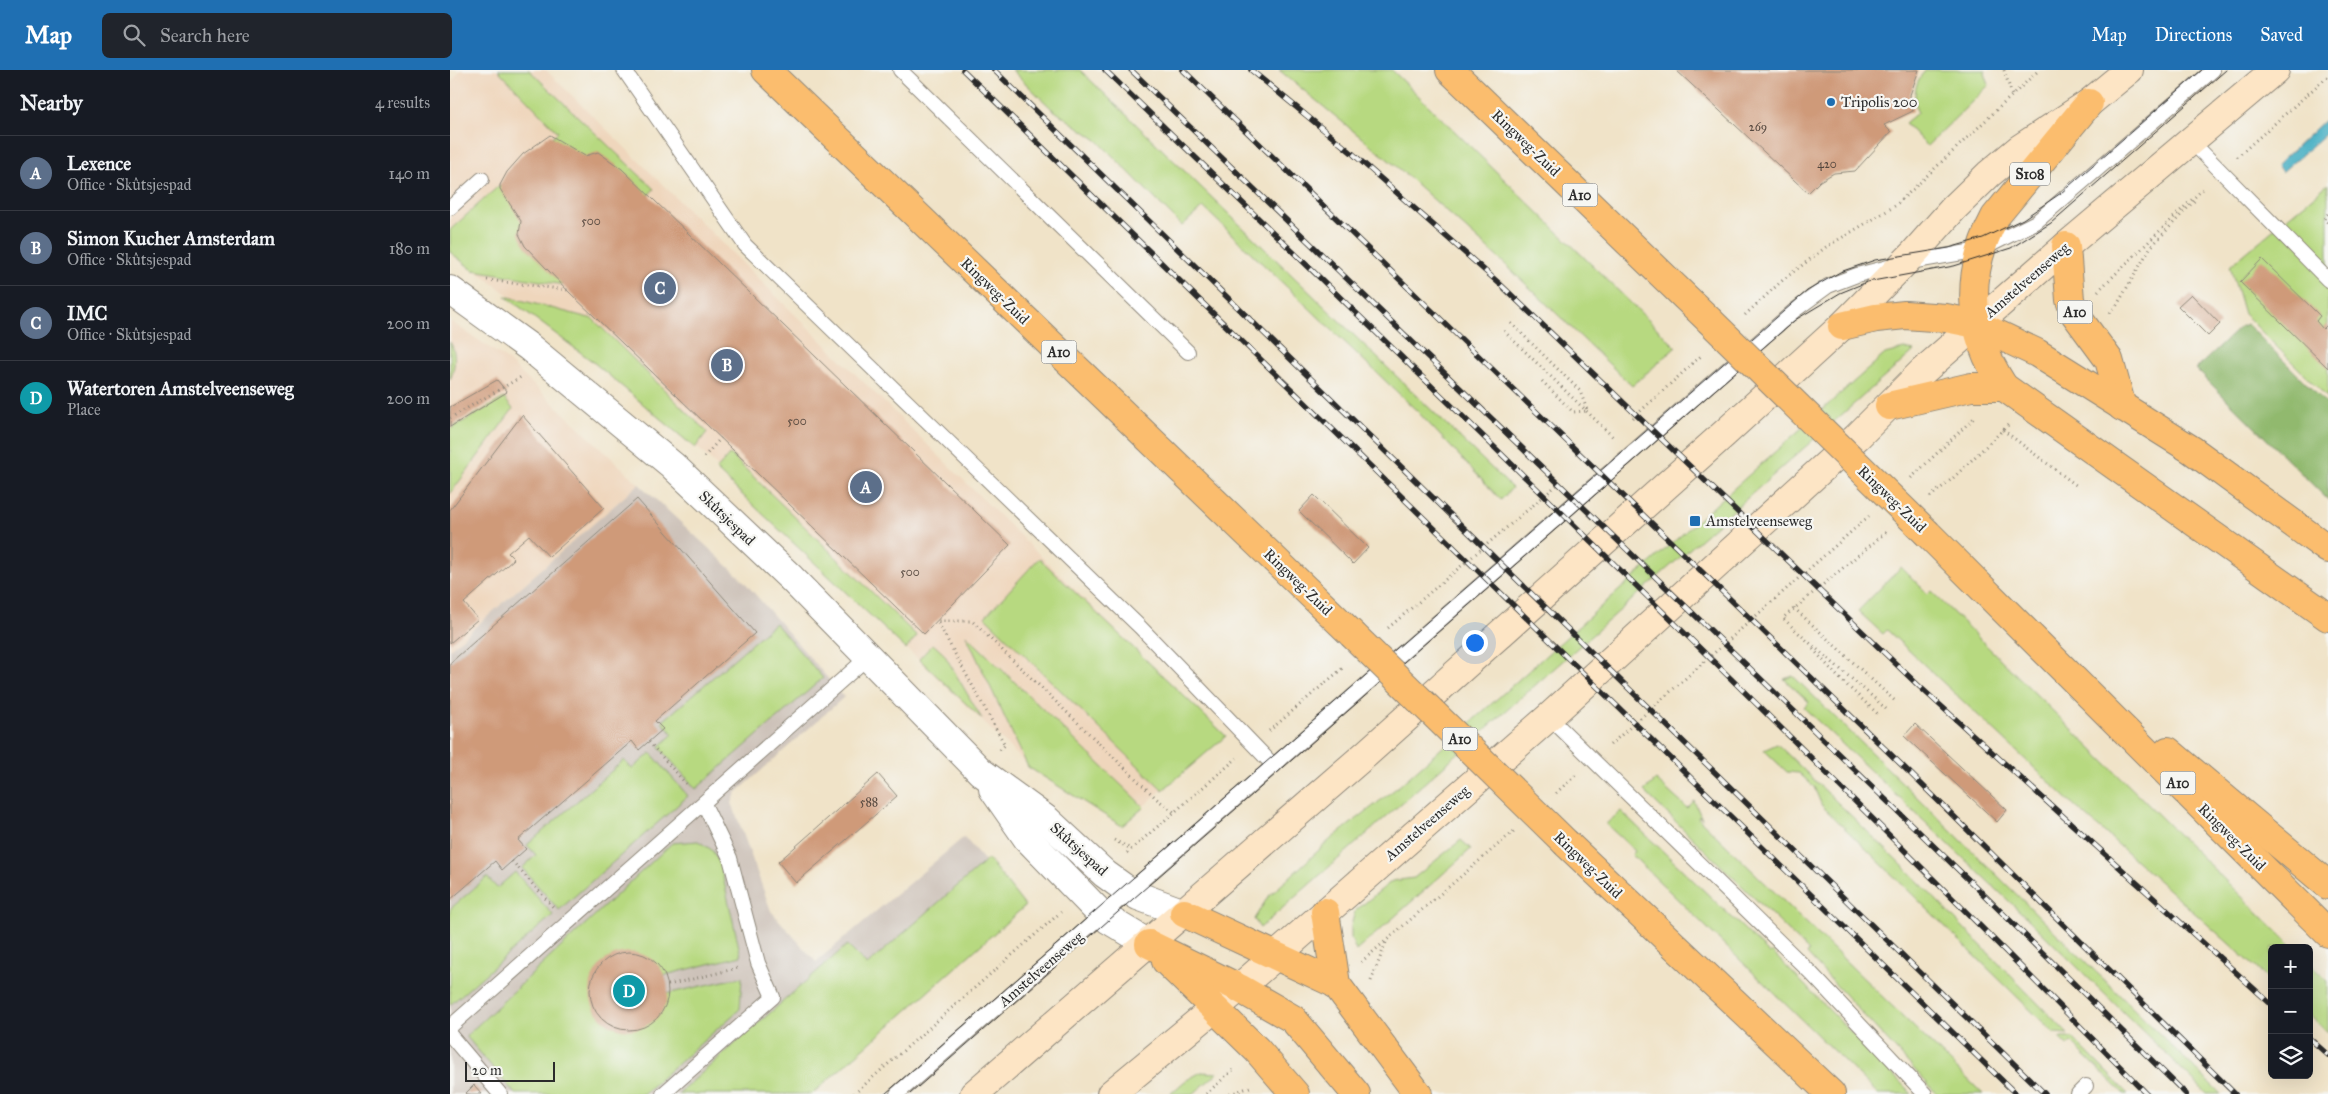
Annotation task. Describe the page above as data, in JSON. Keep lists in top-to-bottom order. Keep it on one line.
{"streets":{"highway":["Ringweg-Zuid","S108","A10"],"main road":["Amstelveenseweg"],"street":["Skûtsjespad"]},"crossings":[["Ringweg-Zuid","A10"],["S108","Amstelveenseweg"],["S108","Skûtsjespad"],["A10","Amstelveenseweg"],["Amstelveenseweg","Skûtsjespad"]],"places":{"other":["Tripolis 200"],"transit":["Amstelveenseweg"]},"house_numbers":["269","420","500","500","500","588"],"scale_bar":"20 m","page":{"header":"Map","search":"Search here","nav":["Map","Directions","Saved"],"heading":["Nearby","4 results"],"list":[{"mark":"A","name":"Lexence","note":"Office · Skûtsjespad","value":"140 m"},{"mark":"B","name":"Simon Kucher Amsterdam","note":"Office · Skûtsjespad","value":"180 m"},{"mark":"C","name":"IMC","note":"Office · Skûtsjespad","value":"200 m"},{"mark":"D","name":"Watertoren Amstelveenseweg","note":"Place","value":"200 m"}],"pins":["C","B","A","D"],"map_buttons":["+","−"],"scale":"20 m"}}
